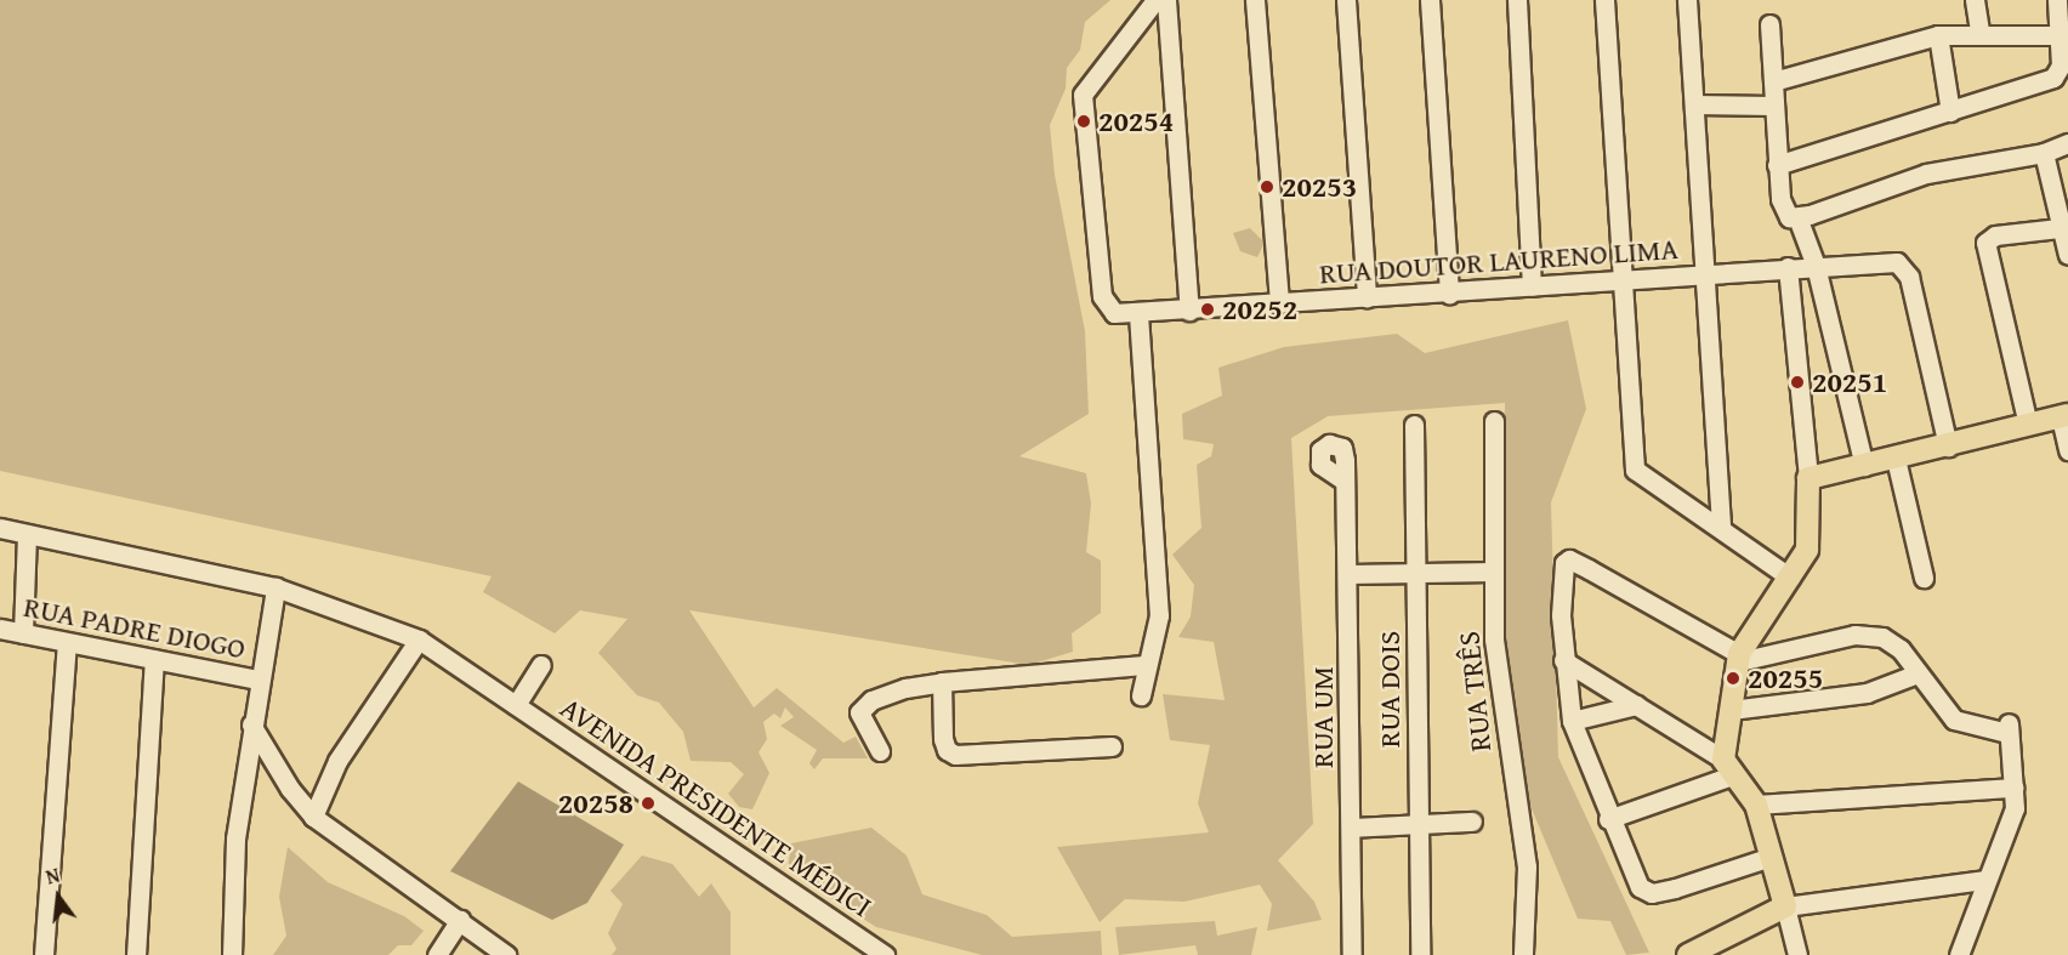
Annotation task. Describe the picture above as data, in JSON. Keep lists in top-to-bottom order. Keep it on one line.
{"streets":{"street":["RUA DOUTOR LAURENO LIMA","RUA PADRE DIOGO","RUA DOIS","RUA TRÊS","RUA UM","AVENIDA PRESIDENTE MÉDICI"]},"places":["20254","20253","20252","20251","20255","20258"],"north":"top"}
